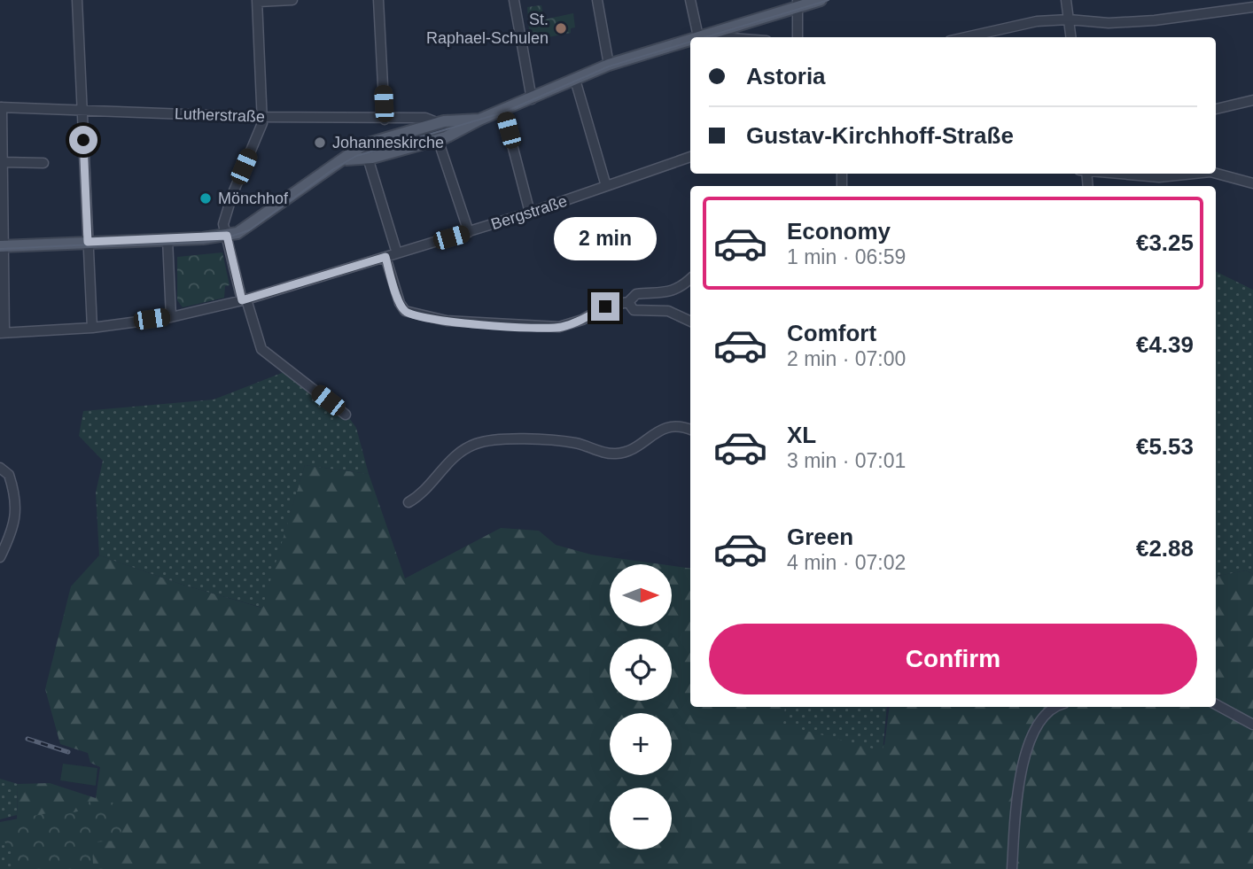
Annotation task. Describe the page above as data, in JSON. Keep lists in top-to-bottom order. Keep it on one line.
{"streets":{"street":["Lutherstraße","Bergstraße"]},"places":["St. Raphael-Schulen","Johanneskirche","Mönchhof"],"north":"right","page":{"banner":["Astoria","Gustav-Kirchhoff-Straße"],"list":[{"name":"Economy","note":"1 min · 06:59","value":"€3.25"},{"name":"Comfort","note":"2 min · 07:00","value":"€4.39"},{"name":"XL","note":"3 min · 07:01","value":"€5.53"},{"name":"Green","note":"4 min · 07:02","value":"€2.88"}],"bubble":"2 min","map_buttons":["+","−"],"buttons":"Confirm"}}
